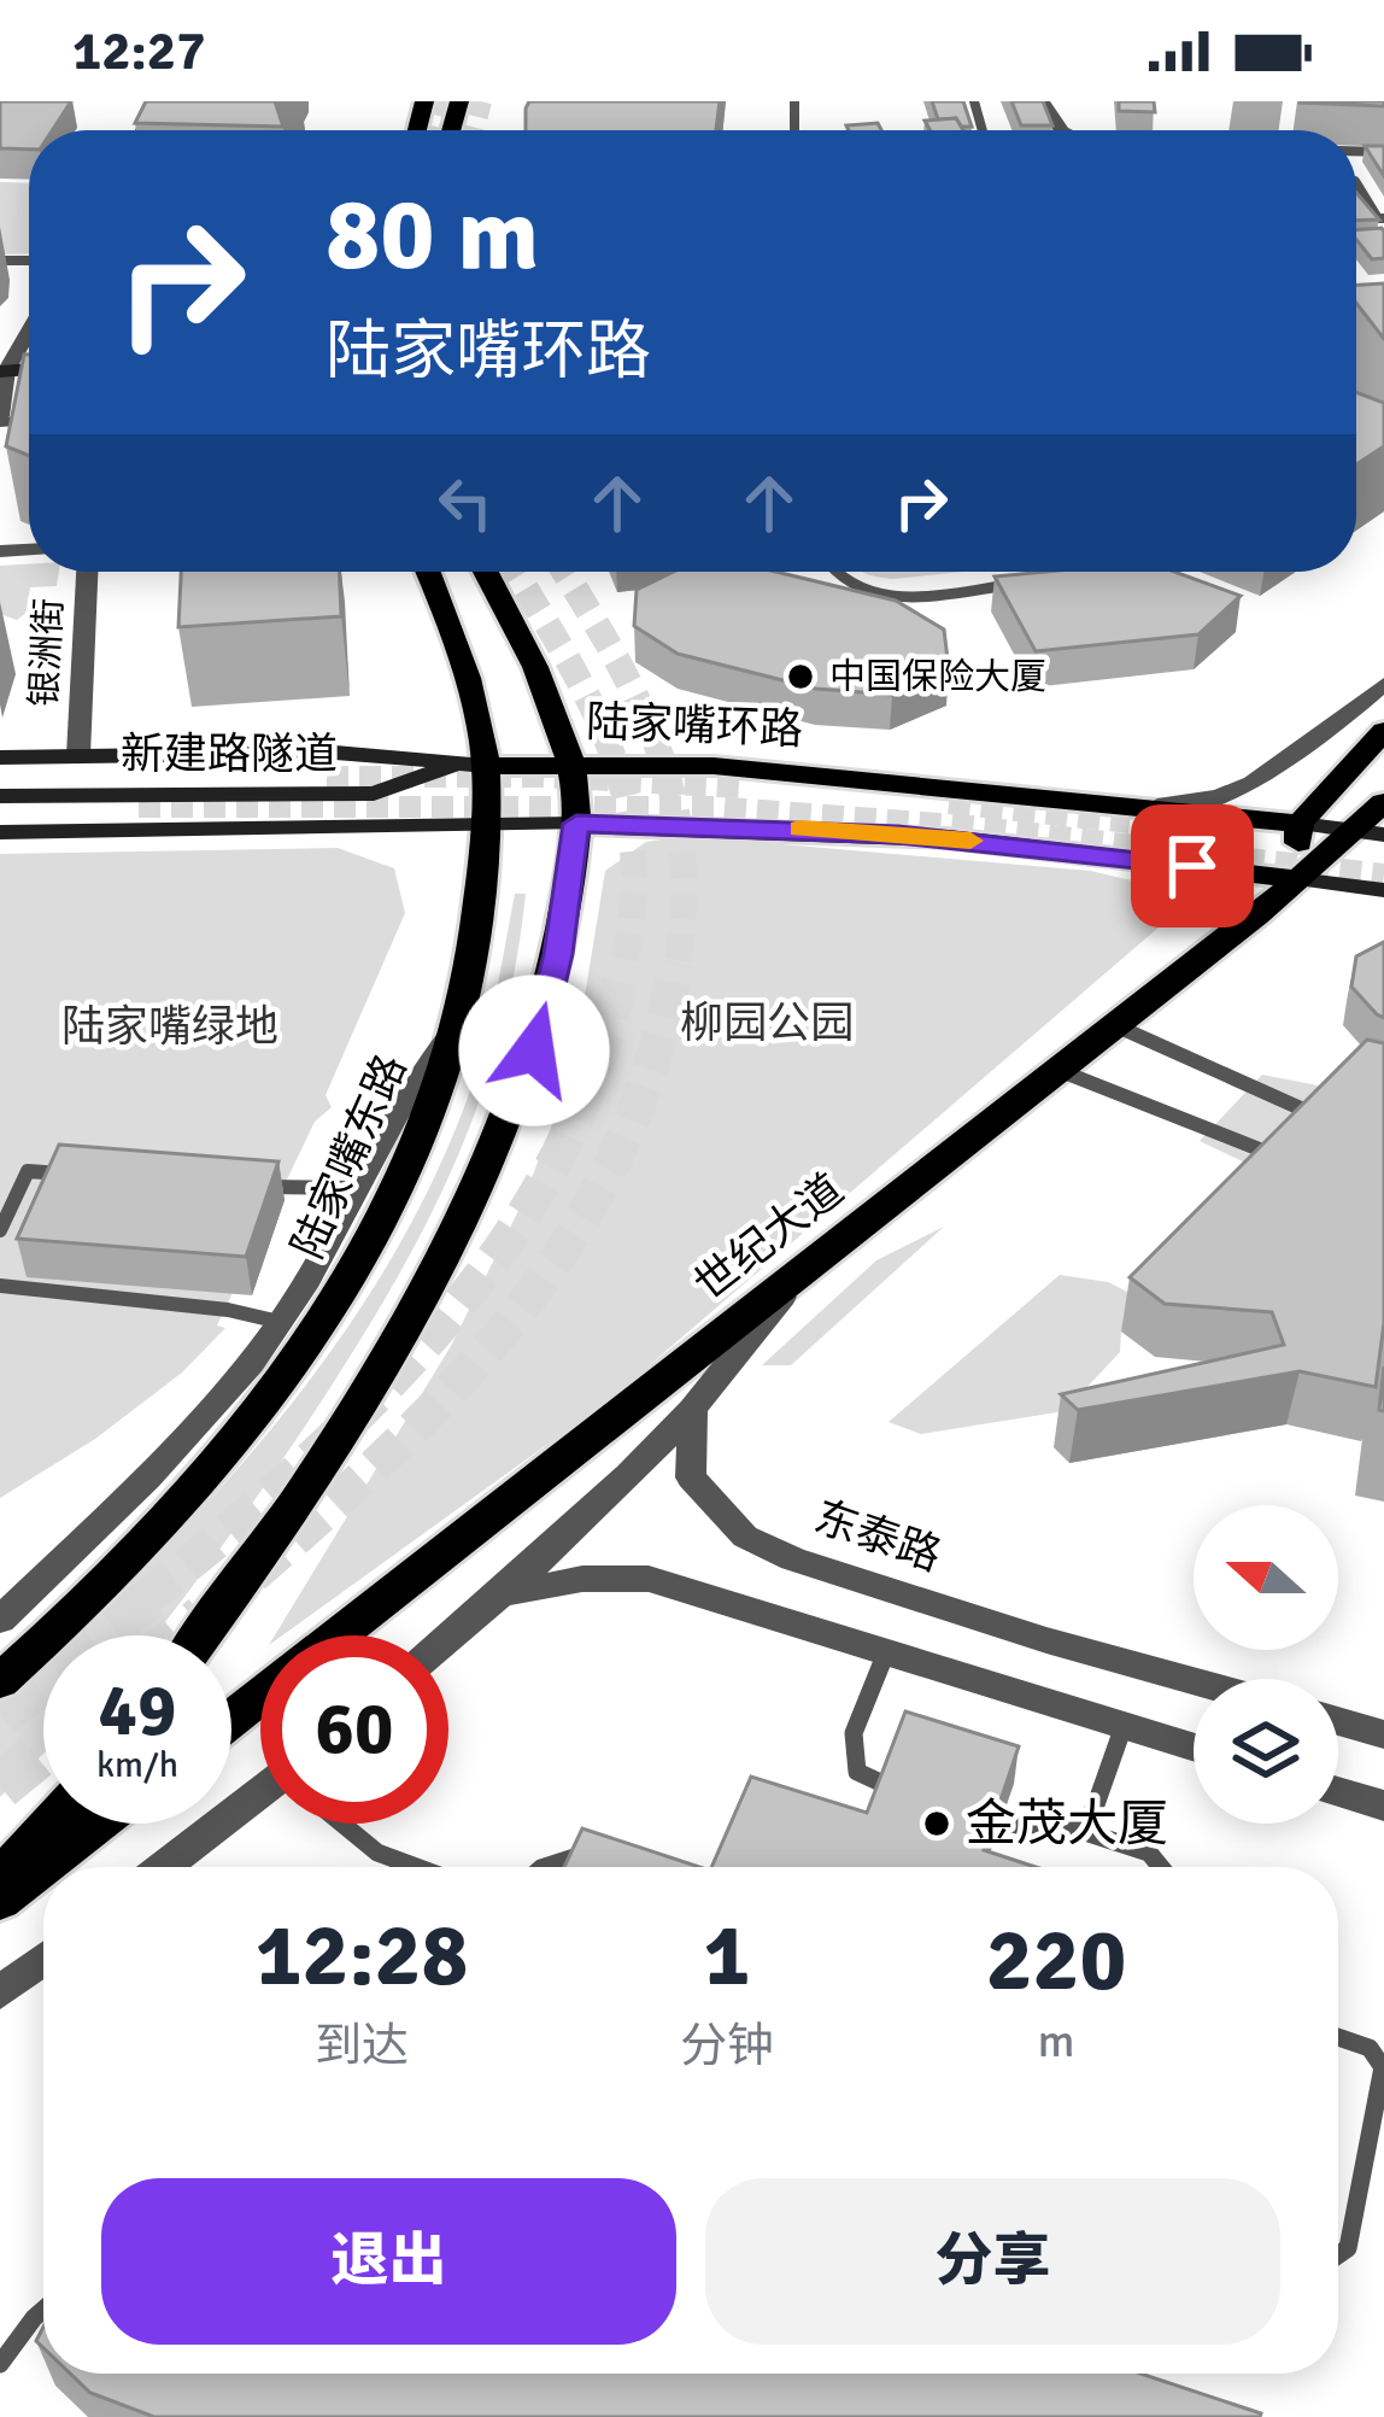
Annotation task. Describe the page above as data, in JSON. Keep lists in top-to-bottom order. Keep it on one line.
{"streets":{"main road":["陆家嘴环路","新建路隧道","陆家嘴东路","世纪大道"],"street":["银洲街","东泰路"]},"crossings":[["银洲街","陆家嘴环路"],["陆家嘴环路","新建路隧道"],["陆家嘴环路","陆家嘴东路"],["陆家嘴环路","世纪大道"]],"parks":["柳园公园","陆家嘴绿地"],"places":["中国保险大厦","金茂大厦"],"north":"left","page":{"status":"12:27","turn":["80 m","陆家嘴环路"],"speed":"49 km/h","limit":"60","eta":["12:28","到达","1","分钟","220","m"],"buttons":["退出","分享"]}}
